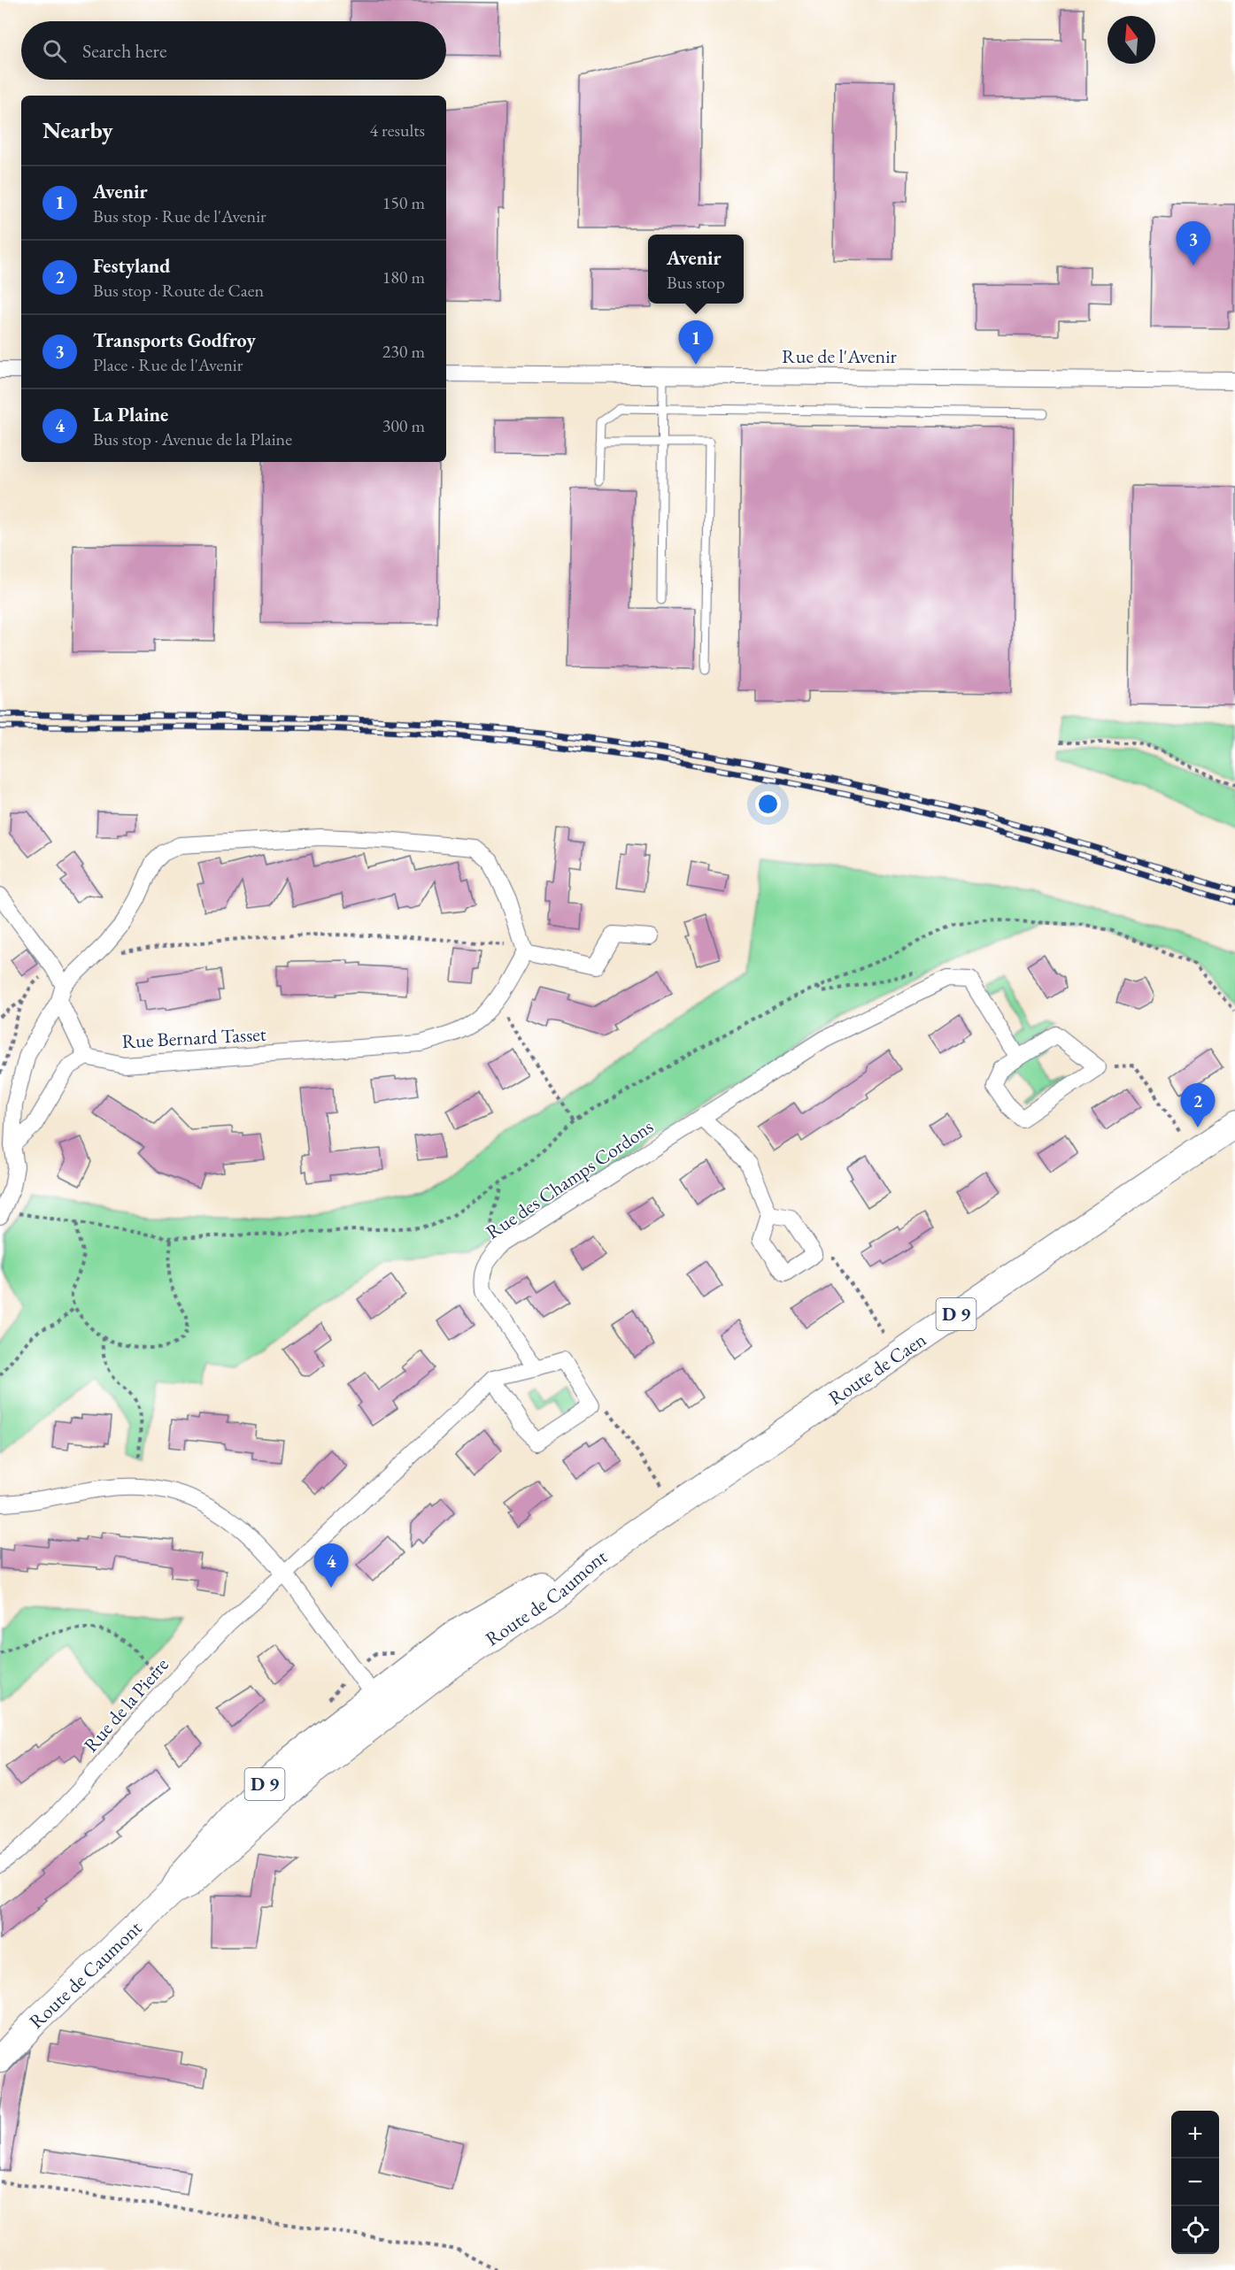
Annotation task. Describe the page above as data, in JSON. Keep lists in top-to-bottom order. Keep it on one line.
{"streets":{"main road":["D 9","Route de Caen","Route de Caumont"],"street":["Rue de l'Avenir","Rue Bernard Tasset","Rue des Champs Cordons","Rue de la Pierre"]},"crossings":[["Route de Caen","Route de Caumont"]],"north":"top","page":{"search":"Search here","heading":["Nearby","4 results"],"list":[{"mark":"1","name":"Avenir","note":"Bus stop · Rue de l'Avenir","value":"150 m"},{"mark":"2","name":"Festyland","note":"Bus stop · Route de Caen","value":"180 m"},{"mark":"3","name":"Transports Godfroy","note":"Place · Rue de l'Avenir","value":"230 m"},{"mark":"4","name":"La Plaine","note":"Bus stop · Avenue de la Plaine","value":"300 m"}],"pins":["3","1","2","4"],"popup":["Avenir","Bus stop"],"map_buttons":["+","−"]}}
